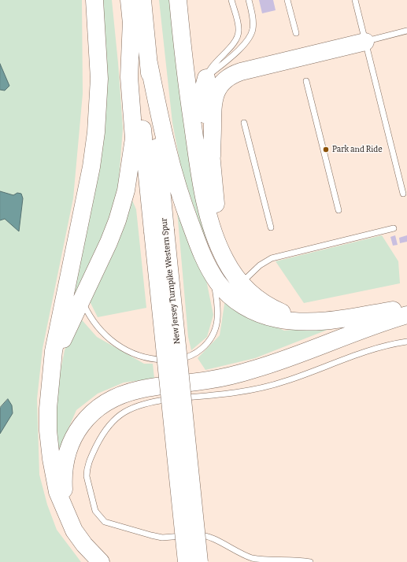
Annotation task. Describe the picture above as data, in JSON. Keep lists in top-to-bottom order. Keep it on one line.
{"streets":{"highway":["New Jersey Turnpike Western Spur"]},"places":["Park and Ride"]}
